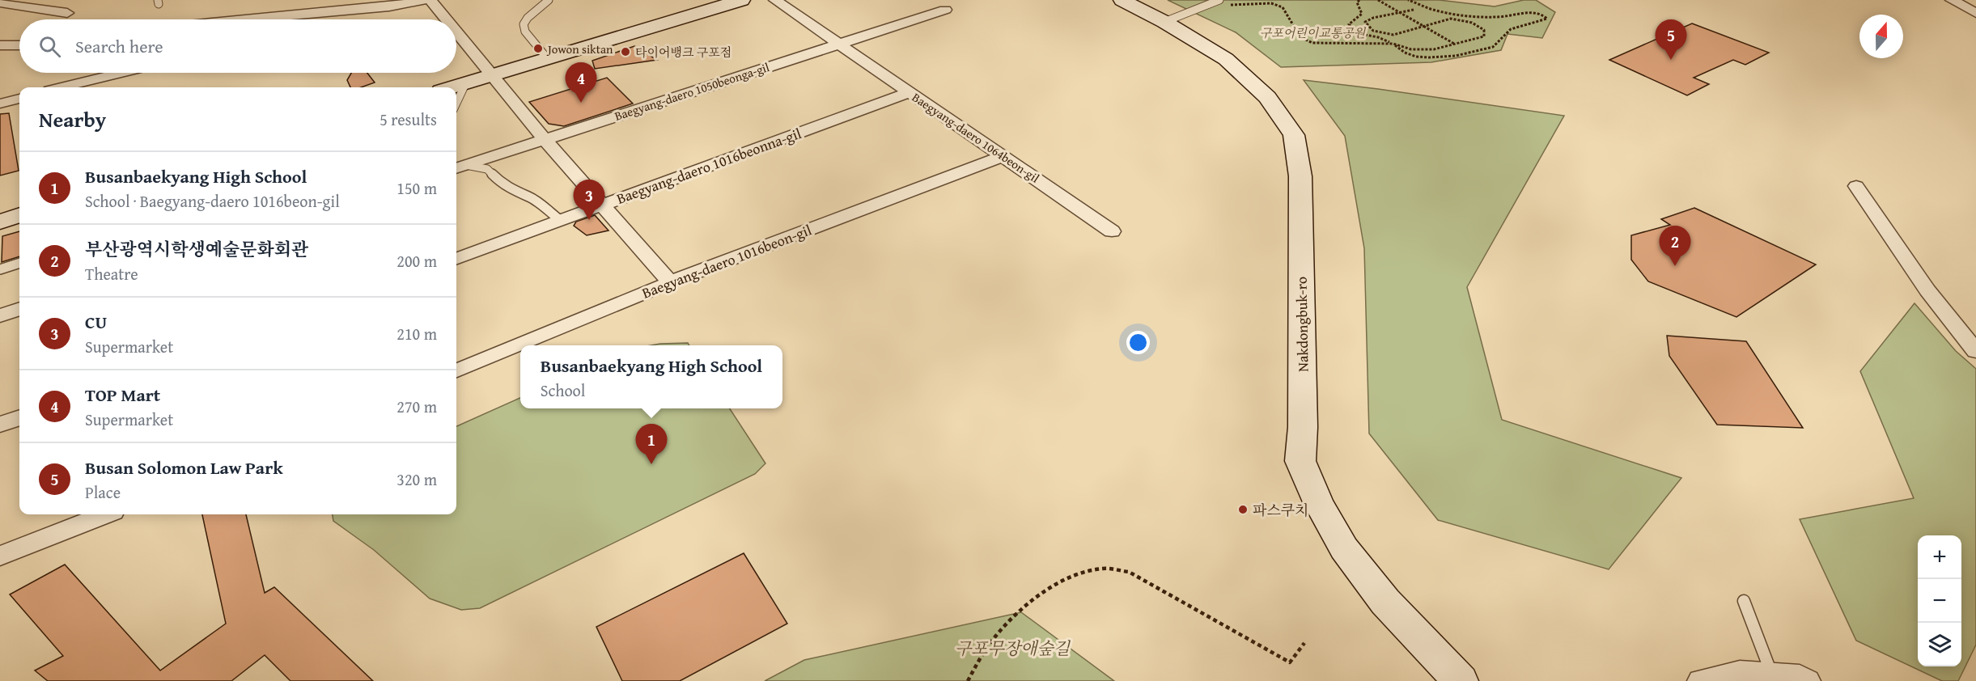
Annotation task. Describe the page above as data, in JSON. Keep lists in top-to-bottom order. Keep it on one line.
{"streets":{"main road":["Nakdongbuk-ro"],"street":["Baegyang-daero 1050beonga-gil","Baegyang-daero 1064beon-gil","Baegyang-daero 1016beonna-gil","Baegyang-daero 1016beon-gil"]},"crossings":[["Baegyang-daero 1050beonga-gil","Baegyang-daero 1064beon-gil"],["Baegyang-daero 1064beon-gil","Baegyang-daero 1016beonna-gil"],["Baegyang-daero 1064beon-gil","Baegyang-daero 1016beon-gil"]],"parks":["구포어린이교통공원","구포무장애숲길"],"places":["Jowon siktan","타이어뱅크 구포점","파스쿠치"],"north":"top","page":{"pins":["5","4","3","2","1"],"search":"Search here","heading":["Nearby","5 results"],"list":[{"mark":"1","name":"Busanbaekyang High School","note":"School · Baegyang-daero 1016beon-gil","value":"150 m"},{"mark":"2","name":"부산광역시학생예술문화회관","note":"Theatre","value":"200 m"},{"mark":"3","name":"CU","note":"Supermarket","value":"210 m"},{"mark":"4","name":"TOP Mart","note":"Supermarket","value":"270 m"},{"mark":"5","name":"Busan Solomon Law Park","note":"Place","value":"320 m"}],"popup":["Busanbaekyang High School","School"],"map_buttons":["+","−"]}}
